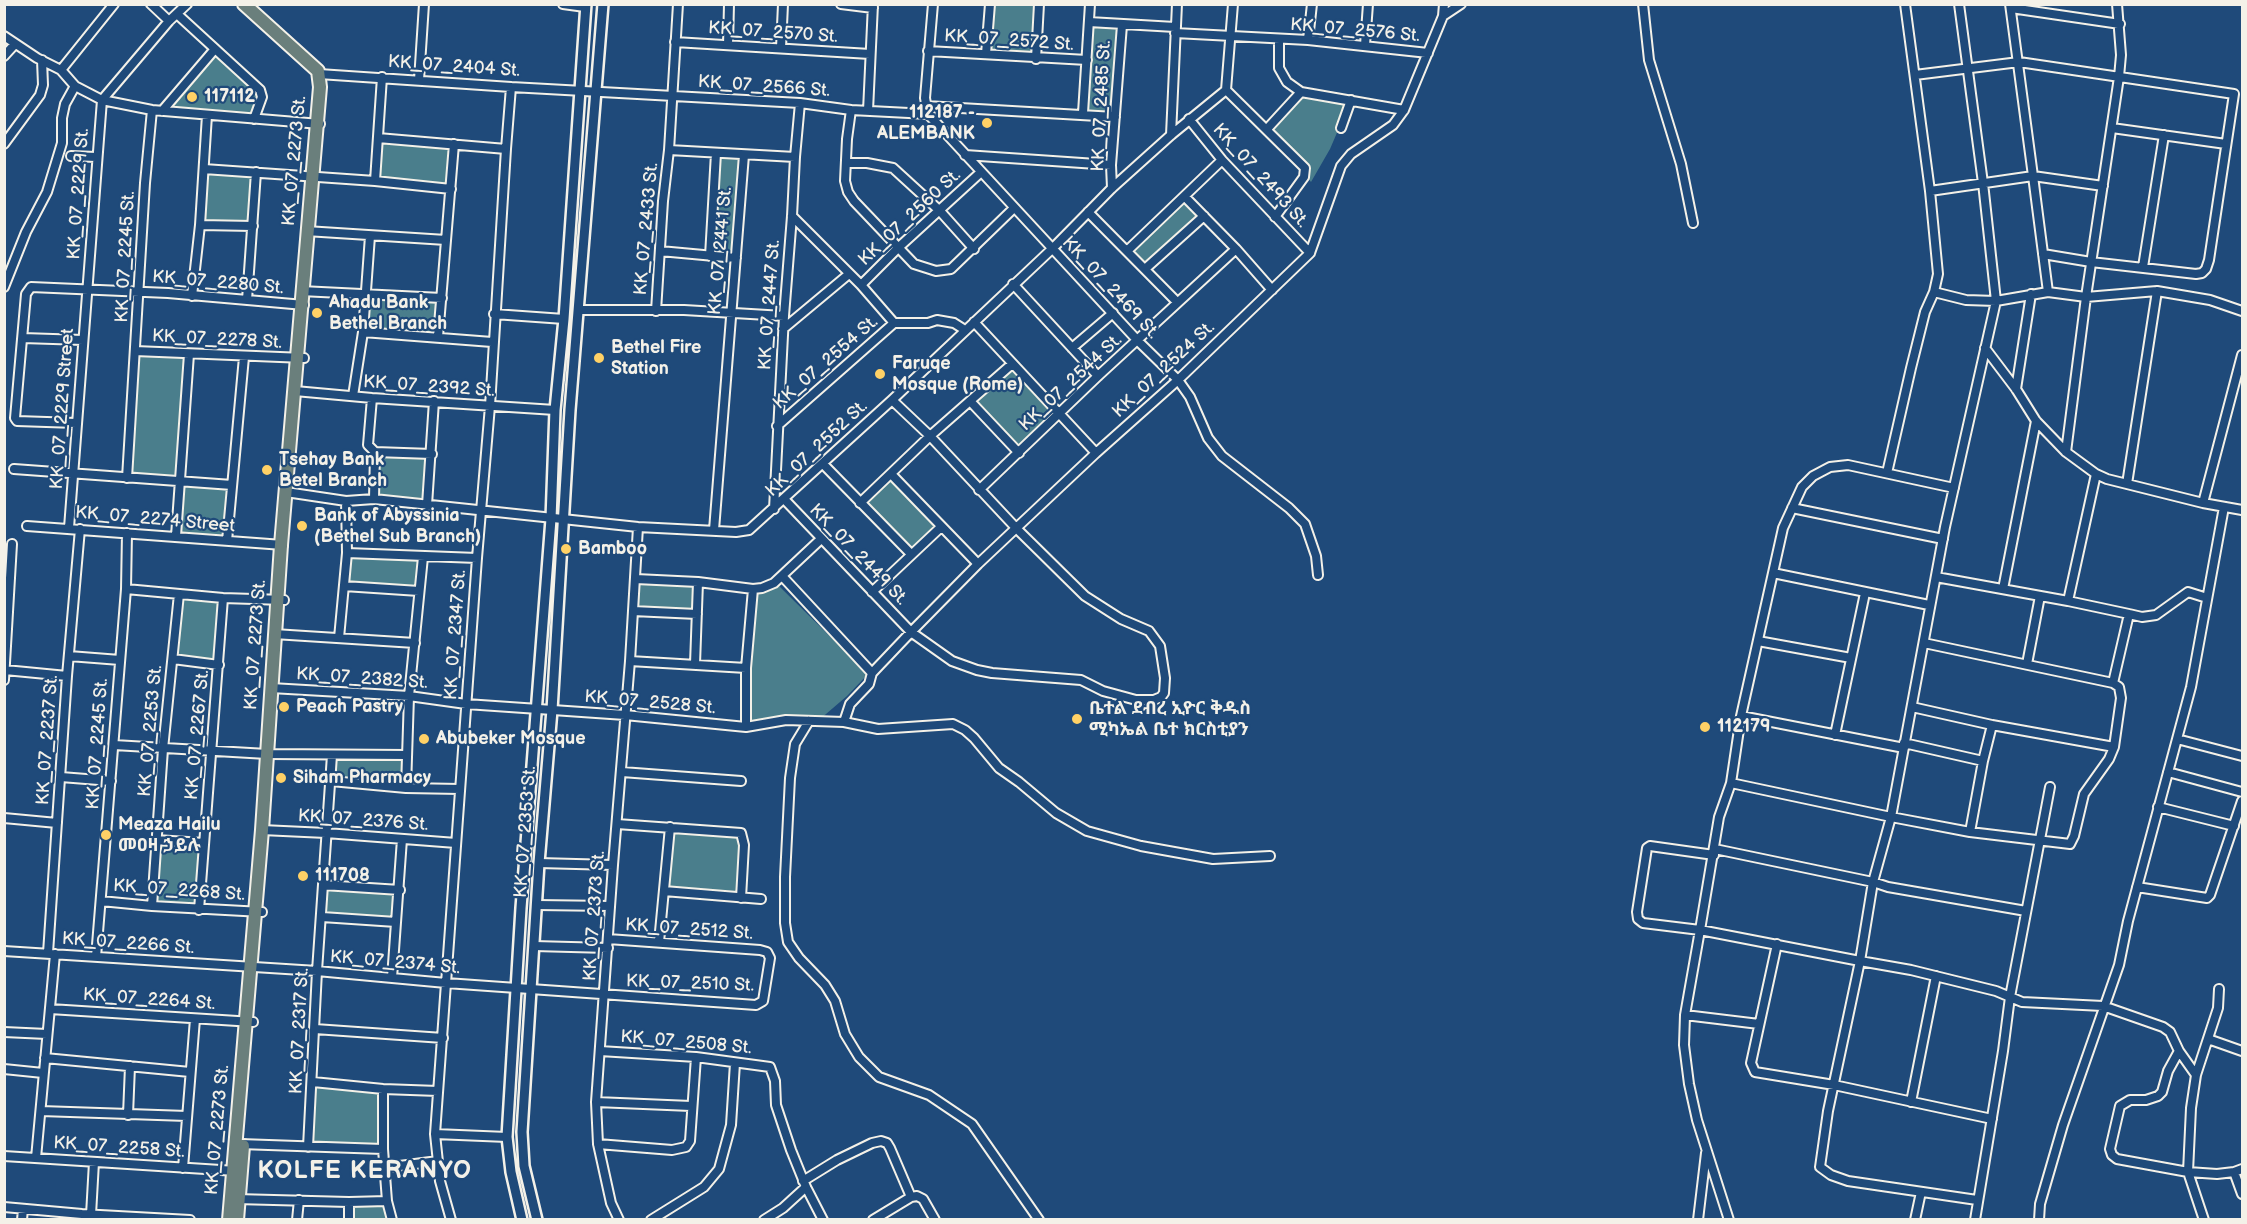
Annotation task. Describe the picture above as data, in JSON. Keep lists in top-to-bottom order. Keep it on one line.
{"streets":{"main road":["KK_07_2273 St."],"street":["KK_07_2576 St.","KK_07_2570 St.","KK_07_2572 St.","KK_07_2404 St.","KK_07_2566 St.","KK_07_2485 St.","KK_07_2493 St.","KK_07_2229 St.","KK_07_2560 St.","KK_07_2433 St.","KK_07_2441 St.","KK_07_2245 St.","KK_07_2280 St.","KK_07_2469 St.","KK_07_2447 St.","KK_07_2278 St.","KK_07_2554 St.","KK_07_2524 St.","KK_07_2544 St.","KK_07_2392 St.","KK_07_2229 Street","KK_07_2552 St.","KK_07_2274 Street","KK_07_2449 St.","KK_07_2347 St.","KK_07_2382 St.","KK_07_2528 St.","KK_07_2253 St.","KK_07_2267 St.","KK_07_2237 St.","KK_07_2376 St.","KK_07_2353 St.","KK_07_2268 St.","KK_07_2373 St.","KK_07_2512 St.","KK_07_2266 St.","KK_07_2374 St.","KK_07_2510 St.","KK_07_2264 St.","KK_07_2317 St.","KK_07_2508 St.","KK_07_2258 St."]},"crossings":[["KK_07_2576 St.","KK_07_2485 St."],["KK_07_2576 St.","KK_07_2524 St."],["KK_07_2404 St.","KK_07_2566 St."],["KK_07_2404 St.","KK_07_2273 St."],["KK_07_2404 St.","KK_07_2347 St."],["KK_07_2404 St.","KK_07_2353 St."],["KK_07_2566 St.","KK_07_2485 St."],["KK_07_2566 St.","KK_07_2433 St."],["KK_07_2566 St.","KK_07_2469 St."],["KK_07_2566 St.","KK_07_2447 St."],["KK_07_2566 St.","KK_07_2353 St."],["KK_07_2485 St.","KK_07_2552 St."],["KK_07_2273 St.","KK_07_2280 St."],["KK_07_2273 St.","KK_07_2278 St."],["KK_07_2273 St.","KK_07_2392 St."],["KK_07_2273 St.","KK_07_2552 St."],["KK_07_2273 St.","KK_07_2274 Street"],["KK_07_2273 St.","KK_07_2382 St."],["KK_07_2273 St.","KK_07_2376 St."],["KK_07_2273 St.","KK_07_2268 St."],["KK_07_2273 St.","KK_07_2266 St."],["KK_07_2273 St.","KK_07_2374 St."],["KK_07_2273 St.","KK_07_2264 St."],["KK_07_2273 St.","KK_07_2258 St."],["KK_07_2493 St.","KK_07_2524 St."],["KK_07_2493 St.","KK_07_2552 St."],["KK_07_2229 St.","KK_07_2280 St."],["KK_07_2229 St.","KK_07_2229 Street"],["KK_07_2560 St.","KK_07_2469 St."],["KK_07_2441 St.","KK_07_2552 St."],["KK_07_2245 St.","KK_07_2280 St."],["KK_07_2245 St.","KK_07_2278 St."],["KK_07_2245 St.","KK_07_2274 Street"],["KK_07_2245 St.","KK_07_2268 St."],["KK_07_2245 St.","KK_07_2266 St."],["KK_07_2280 St.","KK_07_2229 Street"],["KK_07_2469 St.","KK_07_2524 St."],["KK_07_2469 St.","KK_07_2544 St."],["KK_07_2469 St.","KK_07_2552 St."],["KK_07_2447 St.","KK_07_2554 St."],["KK_07_2447 St.","KK_07_2552 St."],["KK_07_2524 St.","KK_07_2449 St."],["KK_07_2524 St.","KK_07_2528 St."],["KK_07_2392 St.","KK_07_2347 St."],["KK_07_2392 St.","KK_07_2353 St."],["KK_07_2229 Street","KK_07_2274 Street"],["KK_07_2552 St.","KK_07_2449 St."],["KK_07_2552 St.","KK_07_2347 St."],["KK_07_2552 St.","KK_07_2353 St."],["KK_07_2552 St.","KK_07_2373 St."],["KK_07_2274 Street","KK_07_2237 St."],["KK_07_2347 St.","KK_07_2382 St."],["KK_07_2347 St.","KK_07_2376 St."],["KK_07_2347 St.","KK_07_2374 St."],["KK_07_2382 St.","KK_07_2528 St."],["KK_07_2382 St.","KK_07_2353 St."],["KK_07_2528 St.","KK_07_2353 St."],["KK_07_2528 St.","KK_07_2373 St."],["KK_07_2253 St.","KK_07_2268 St."],["KK_07_2267 St.","KK_07_2268 St."],["KK_07_2237 St.","KK_07_2266 St."],["KK_07_2237 St.","KK_07_2264 St."],["KK_07_2237 St.","KK_07_2258 St."],["KK_07_2376 St.","KK_07_2317 St."],["KK_07_2353 St.","KK_07_2374 St."],["KK_07_2353 St.","KK_07_2510 St."],["KK_07_2373 St.","KK_07_2512 St."],["KK_07_2373 St.","KK_07_2510 St."],["KK_07_2373 St.","KK_07_2508 St."],["KK_07_2512 St.","KK_07_2510 St."],["KK_07_2266 St.","KK_07_2374 St."],["KK_07_2374 St.","KK_07_2510 St."],["KK_07_2374 St.","KK_07_2317 St."]],"districts":["KOLFE KERANYO"],"places":["117112","112187 - ALEMBANK","Ahadu Bank Bethel Branch","Bethel Fire Station","Faruqe Mosque (Rome)","Tsehay Bank Betel Branch","Bank of Abyssinia (Bethel Sub Branch)","Bamboo","Peach Pastry","ቤተል ደብረ ኢዮር ቅዱስ ሚካኤል ቤተ ክርስቲያን","112179","Abubeker Mosque","Siham Pharmacy","Meaza Hailu መዐዛ ኃይሉ","111708"]}
